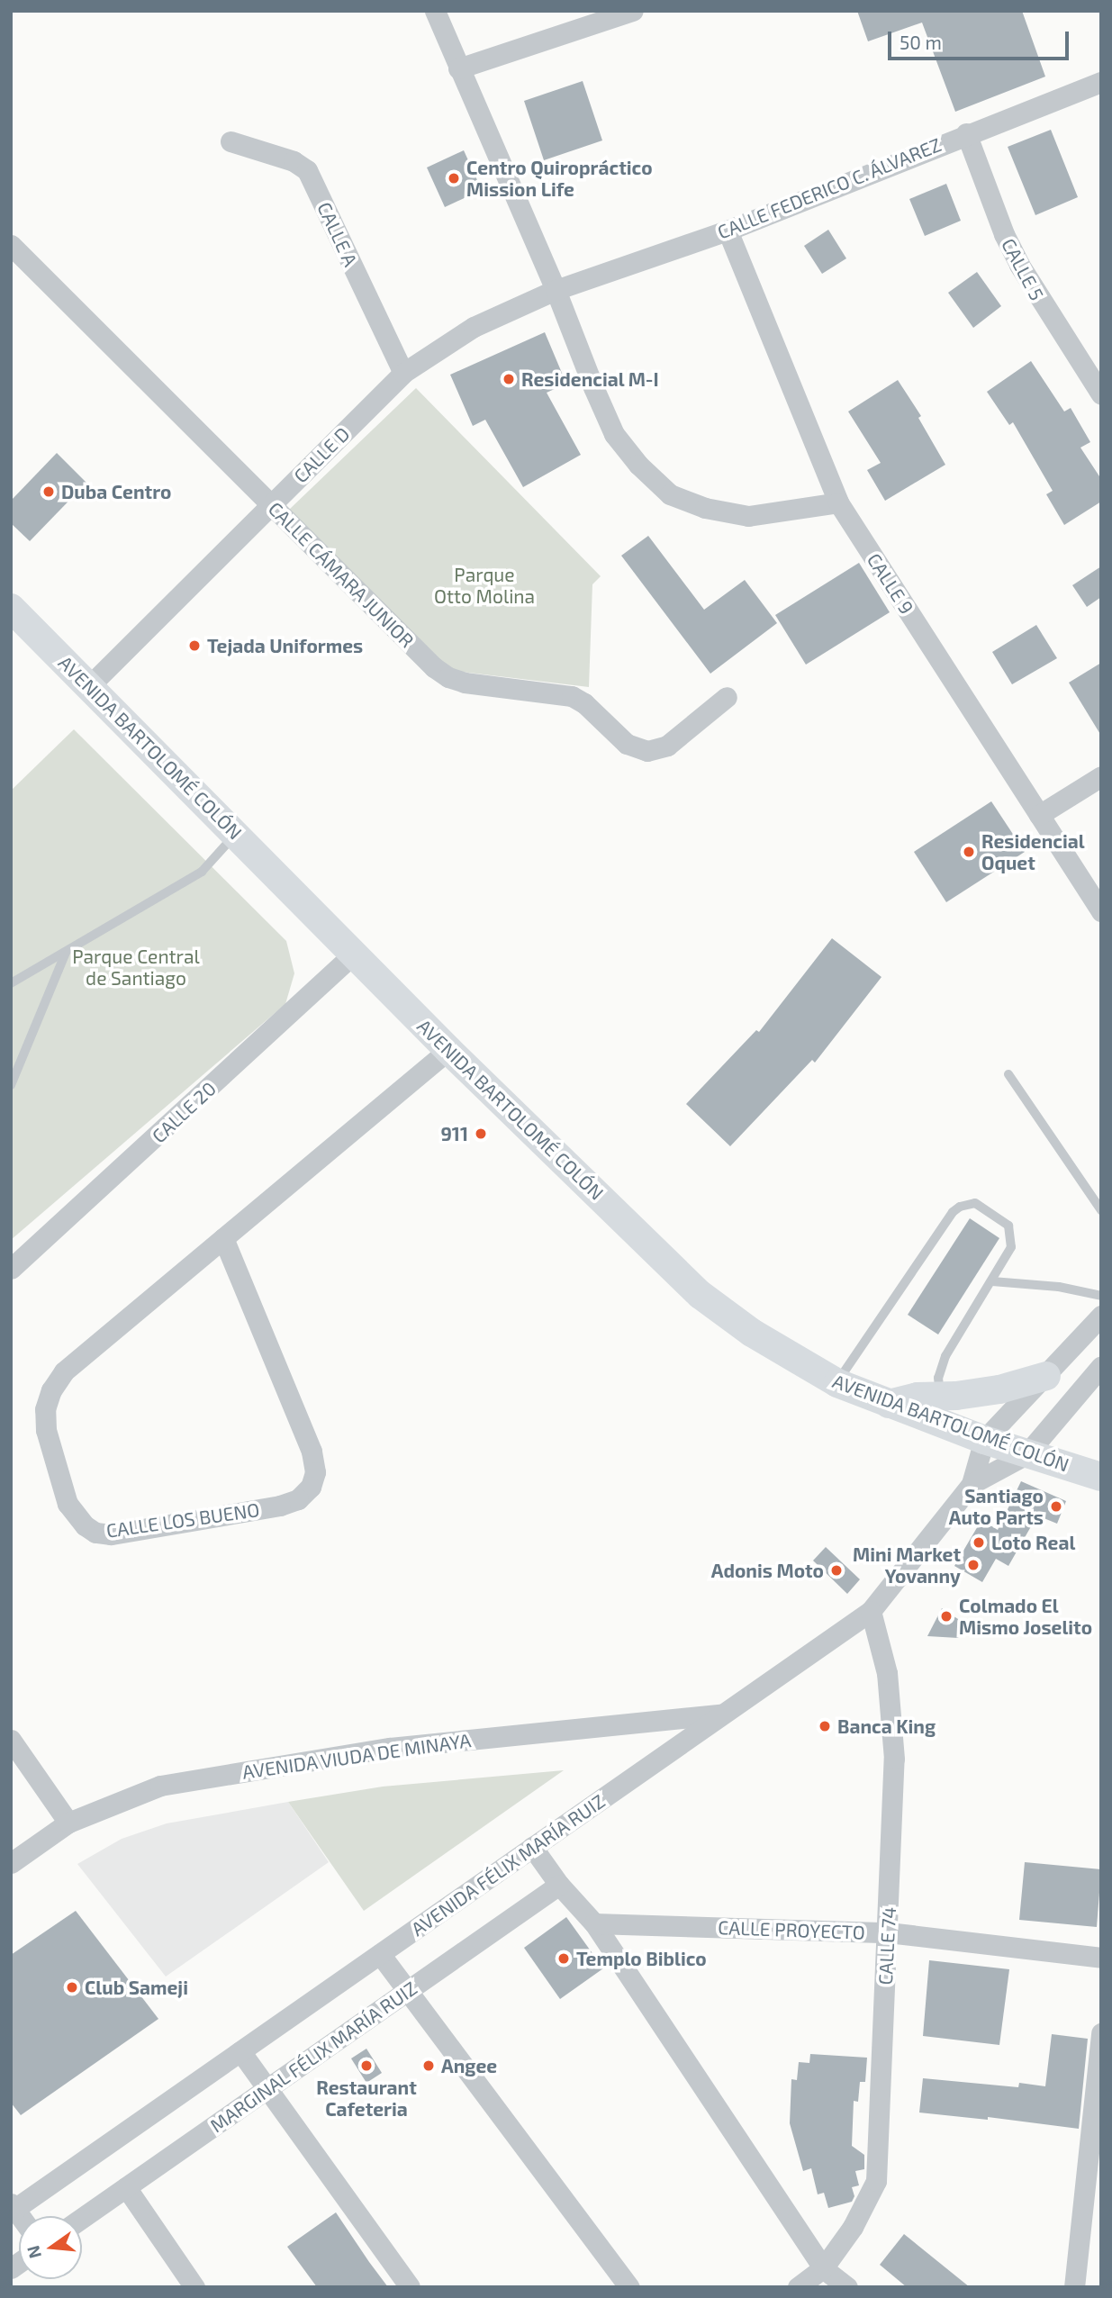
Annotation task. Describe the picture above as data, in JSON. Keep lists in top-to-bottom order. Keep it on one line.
{"streets":{"main road":["AVENIDA BARTOLOMÉ COLÓN"],"street":["CALLE FEDERICO C. ÁLVAREZ","CALLE A","CALLE 5","CALLE D","CALLE CÁMARA JUNIOR","CALLE 9","CALLE 20","CALLE LOS BUENO","AVENIDA VIUDA DE MINAYA","AVENIDA FÉLIX MARÍA RUIZ","CALLE PROYECTO","CALLE 74","MARGINAL FÉLIX MARÍA RUIZ"]},"crossings":[["CALLE FEDERICO C. ÁLVAREZ","CALLE 5"],["CALLE FEDERICO C. ÁLVAREZ","CALLE D"],["CALLE FEDERICO C. ÁLVAREZ","CALLE 9"],["CALLE A","CALLE D"],["CALLE D","CALLE CÁMARA JUNIOR"],["CALLE D","AVENIDA BARTOLOMÉ COLÓN"],["AVENIDA BARTOLOMÉ COLÓN","CALLE 20"],["AVENIDA BARTOLOMÉ COLÓN","CALLE LOS BUENO"],["AVENIDA BARTOLOMÉ COLÓN","AVENIDA FÉLIX MARÍA RUIZ"],["AVENIDA VIUDA DE MINAYA","AVENIDA FÉLIX MARÍA RUIZ"],["AVENIDA FÉLIX MARÍA RUIZ","CALLE 74"],["CALLE PROYECTO","CALLE 74"]],"parks":["Parque Otto Molina","Parque Central de Santiago"],"places":["Centro Quiropráctico Mission Life","Residencial M-I","Duba Centro","Tejada Uniformes","Residencial Oquet","911","Santiago Auto Parts","Loto Real","Mini Market Yovanny","Adonis Moto","Colmado El Mismo Joselito","Banca King","Templo Biblico","Club Sameji","Restaurant Cafeteria","Angee"],"scale_bar":"50 m","north":"left"}
